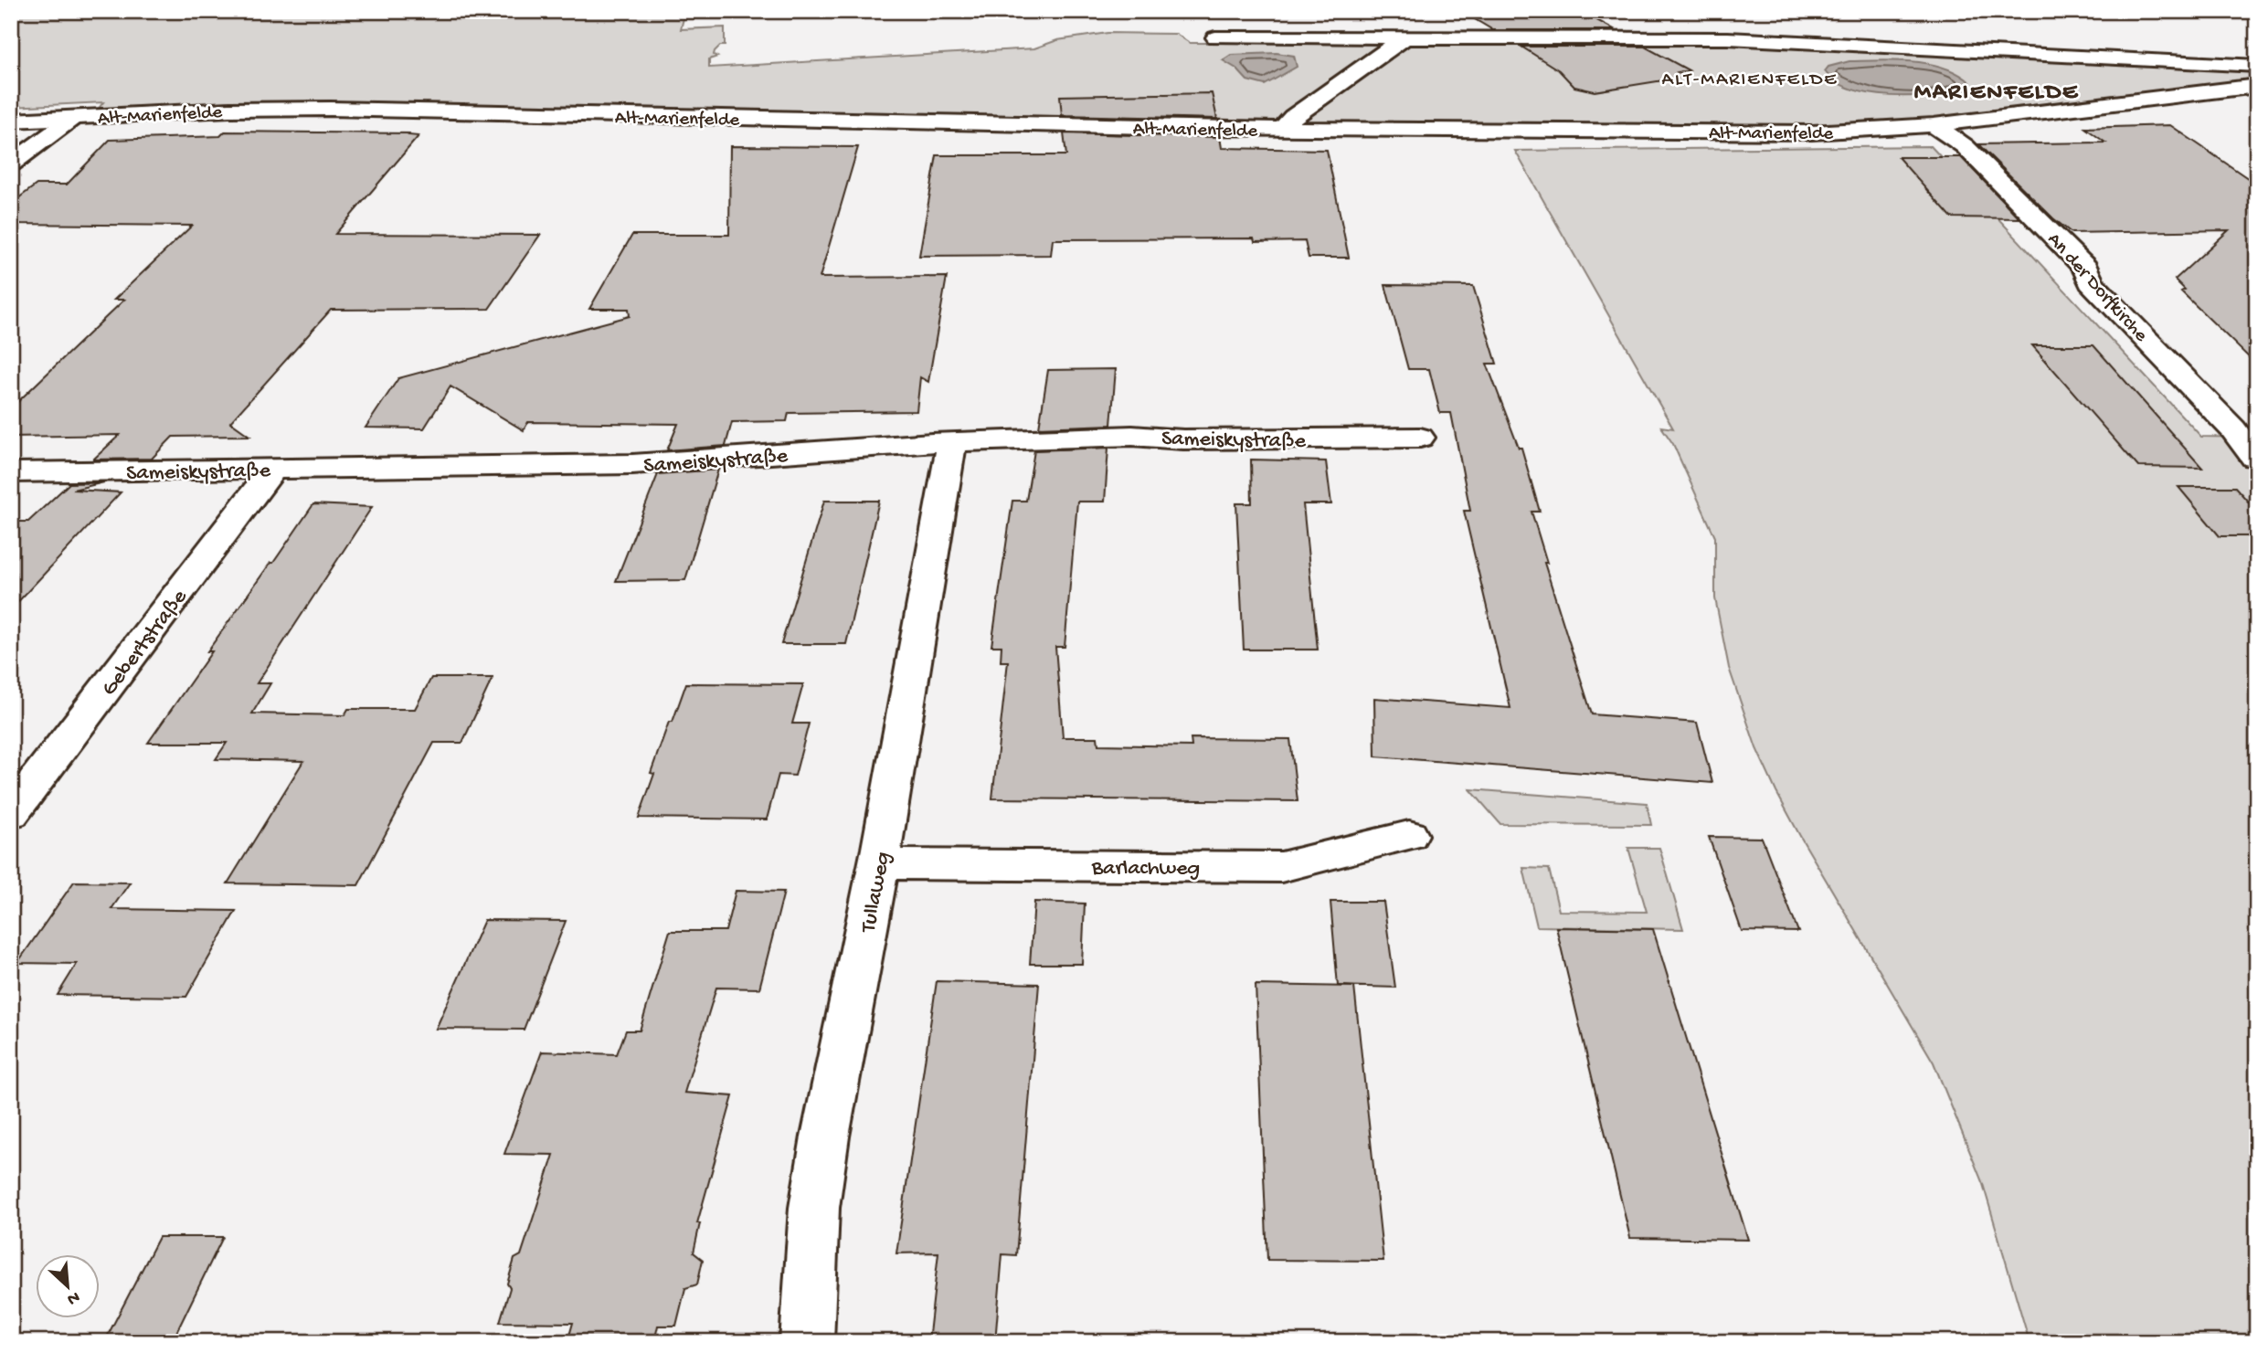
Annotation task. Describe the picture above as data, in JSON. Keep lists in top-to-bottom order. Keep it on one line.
{"streets":{"street":["Alt-Marienfelde","An der Dorfkirche","Sameiskystraße","Gebertstraße","Barlachweg","Tullaweg"]},"crossings":[["Alt-Marienfelde","An der Dorfkirche"],["Sameiskystraße","Gebertstraße"],["Sameiskystraße","Tullaweg"],["Barlachweg","Tullaweg"]],"districts":["ALT-MARIENFELDE","MARIENFELDE"],"north":"bottom right"}
